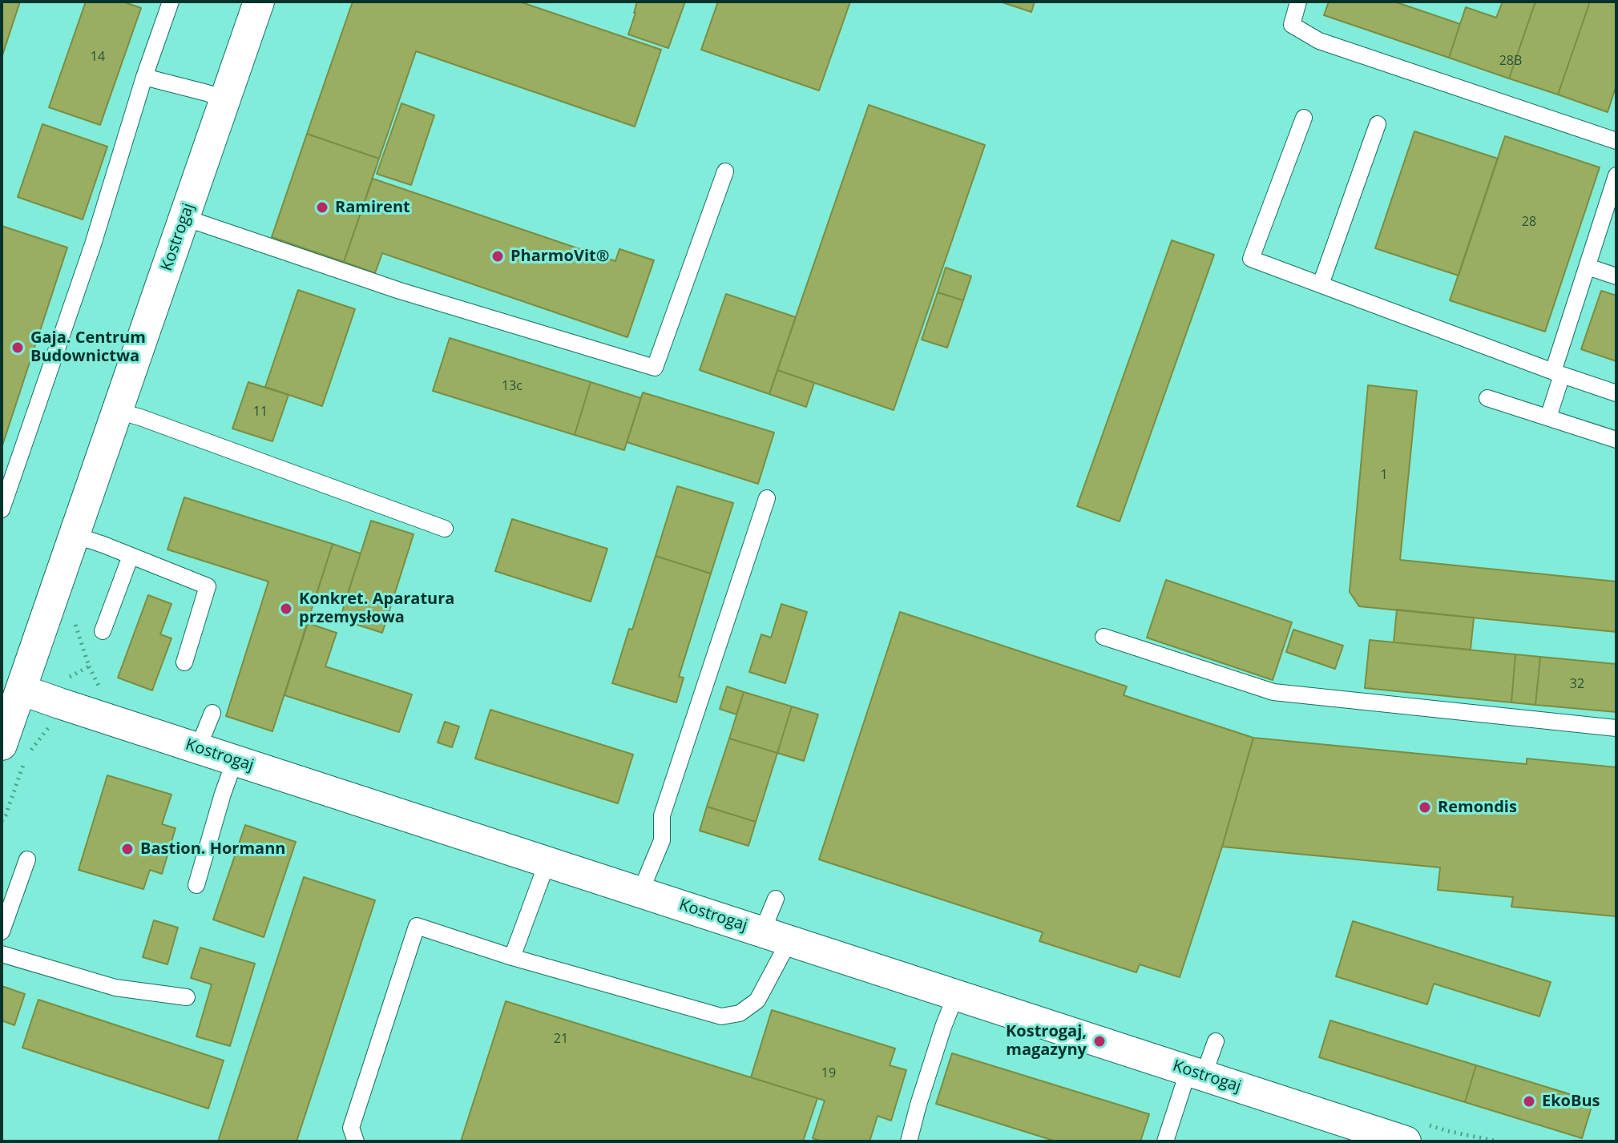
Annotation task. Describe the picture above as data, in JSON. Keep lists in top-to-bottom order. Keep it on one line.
{"streets":{"street":["Kostrogaj"]},"places":["Ramirent","PharmoVit®","Gaja. Centrum Budownictwa","Konkret. Aparatura przemysłowa","Remondis","Bastion. Hormann","Kostrogaj, magazyny","EkoBus"],"house_numbers":["14","28B","28","13c","11","1","32","21","19"]}
